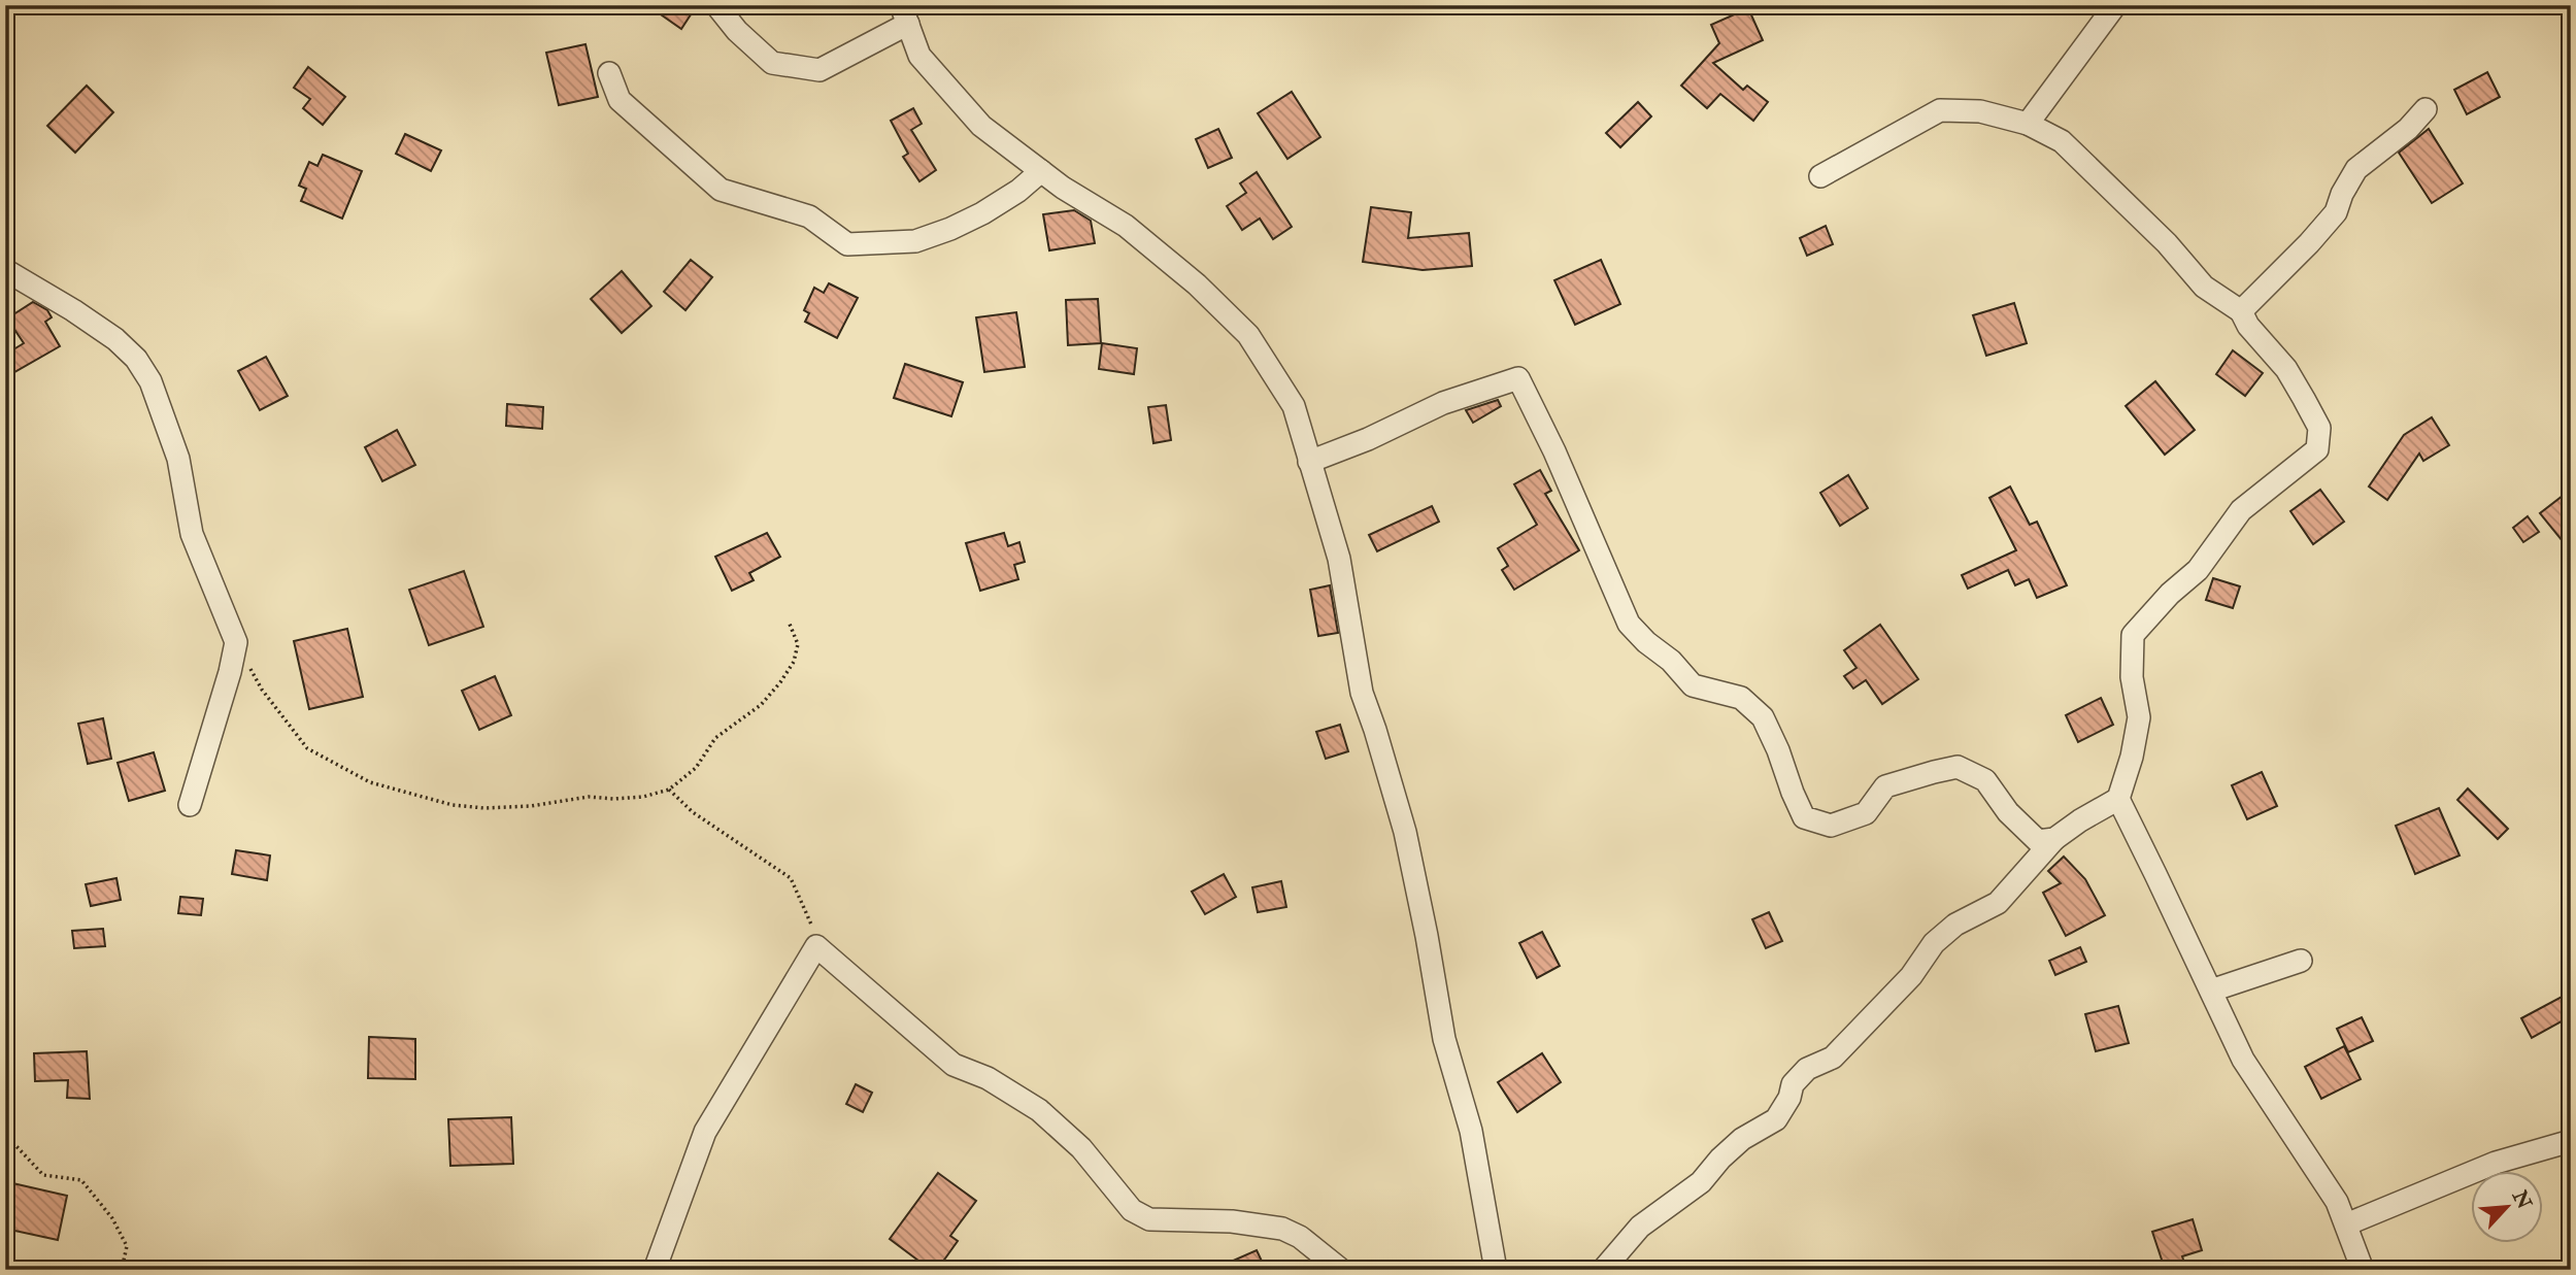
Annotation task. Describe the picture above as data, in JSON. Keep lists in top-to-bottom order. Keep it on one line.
{"north":"top right"}
